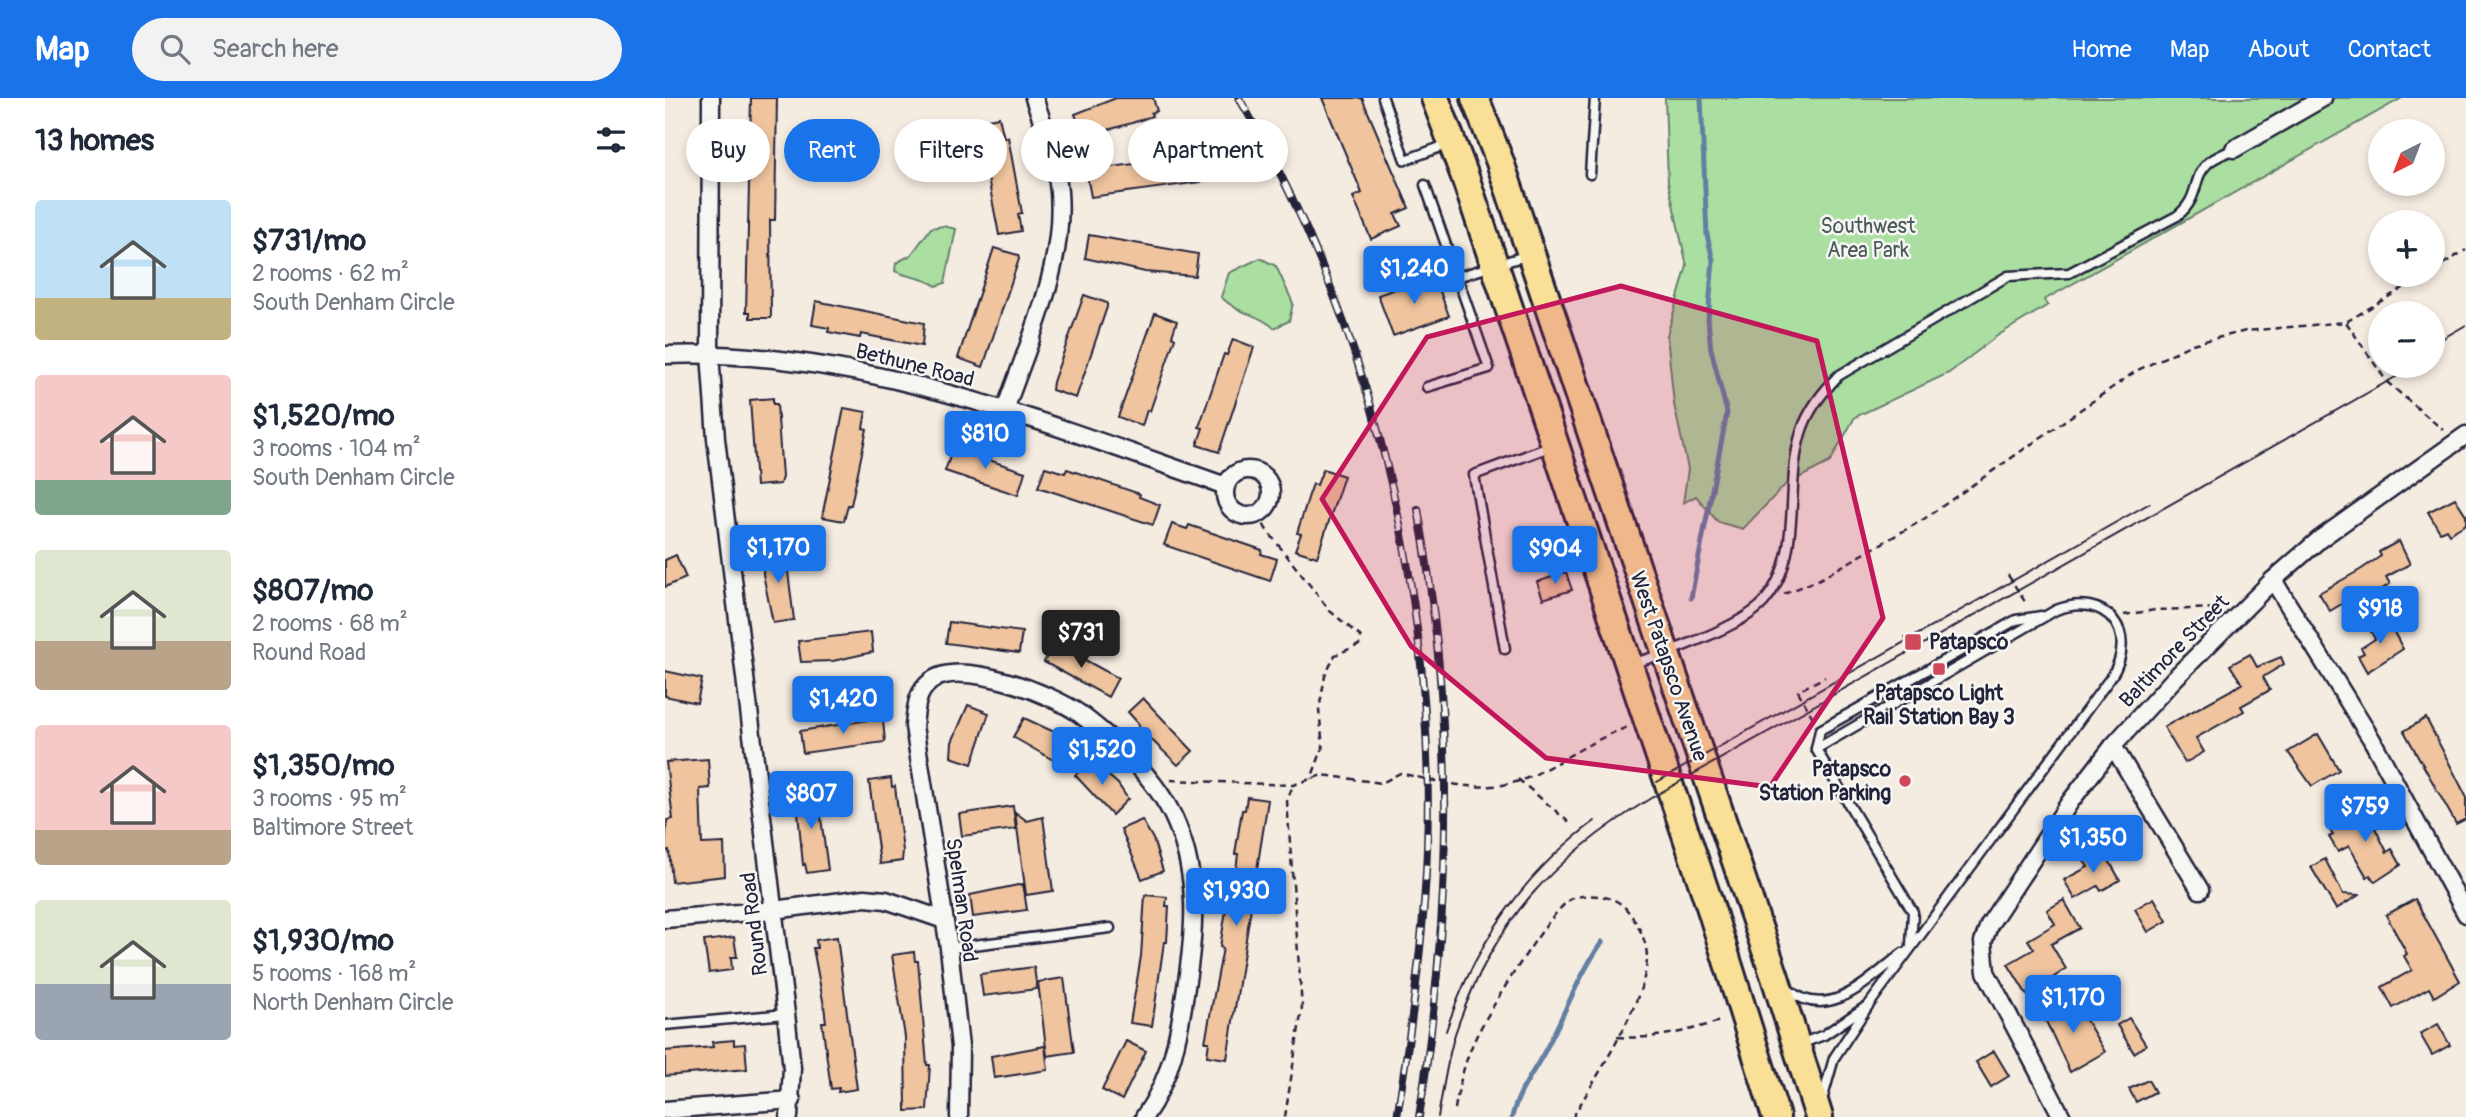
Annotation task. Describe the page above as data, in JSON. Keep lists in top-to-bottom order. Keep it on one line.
{"streets":{"main road":["West Patapsco Avenue"],"street":["Bethune Road","Baltimore Street","Spelman Road","Round Road"]},"crossings":[["Bethune Road","Round Road"]],"parks":["Southwest Area Park"],"places":{"transit":["Patapsco","Patapsco Light Rail Station Bay 3"],"other":["Patapsco Station Parking"]},"north":"bottom left","page":{"header":"Map","search":"Search here","nav":["Home","Map","About","Contact"],"heading":"13 homes","map_buttons":["+","−"],"chip":["Buy","Rent","Filters","New","Apartment"],"list":[{"name":"$731/mo","note":"2 rooms · 62 m² · South Denham Circle"},{"name":"$1,520/mo","note":"3 rooms · 104 m² · South Denham Circle"},{"name":"$807/mo","note":"2 rooms · 68 m² · Round Road"},{"name":"$1,350/mo","note":"3 rooms · 95 m² · Baltimore Street"},{"name":"$1,930/mo","note":"5 rooms · 168 m² · North Denham Circle"}],"price":["$1,240","$810","$1,170","$904","$918","$731","$1,420","$1,520","$807","$759","$1,350","$1,930","$1,170"]}}
